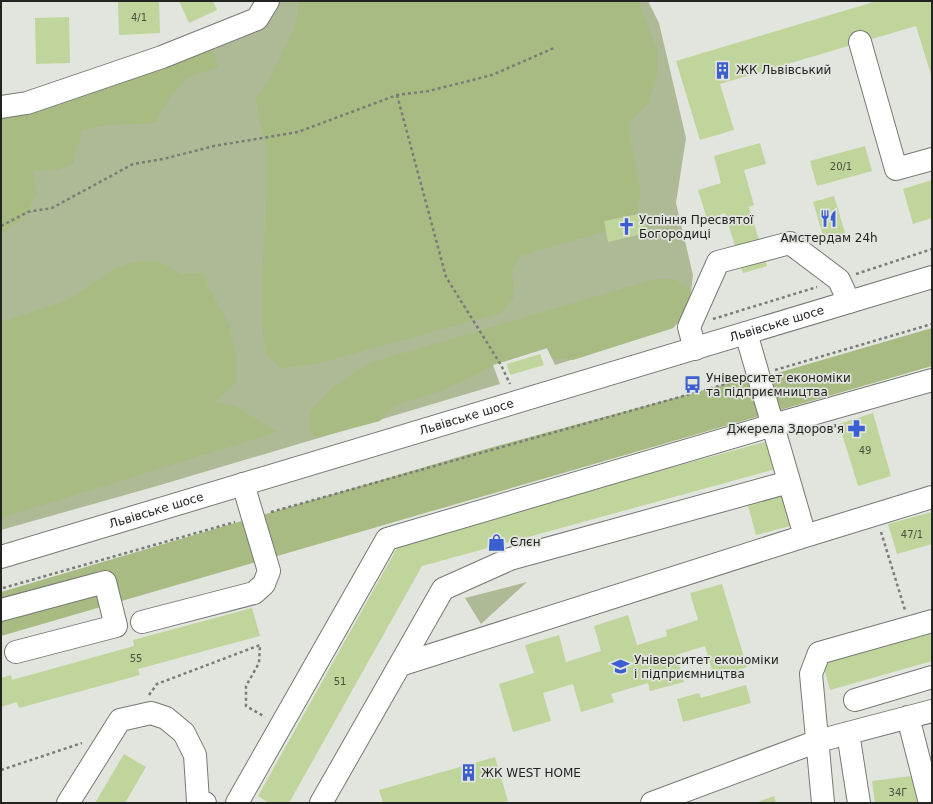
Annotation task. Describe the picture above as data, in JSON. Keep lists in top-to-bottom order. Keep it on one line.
{"streets":{"main road":["Львівське шосе"]},"places":{"building":["ЖК Львівський","ЖК WEST HOME"],"restaurant":["Амстердам 24h"],"church":["Успіння Пресвятої Богородиці"],"bus stop":["Університет економіки та підприємництва"],"pharmacy":["Джерела Здоров'я"],"shop":["Єлєн"],"school or university":["Університет економіки і підприємництва"]},"house_numbers":["4/1","20/1","49","47/1","55","51","34Г"]}
